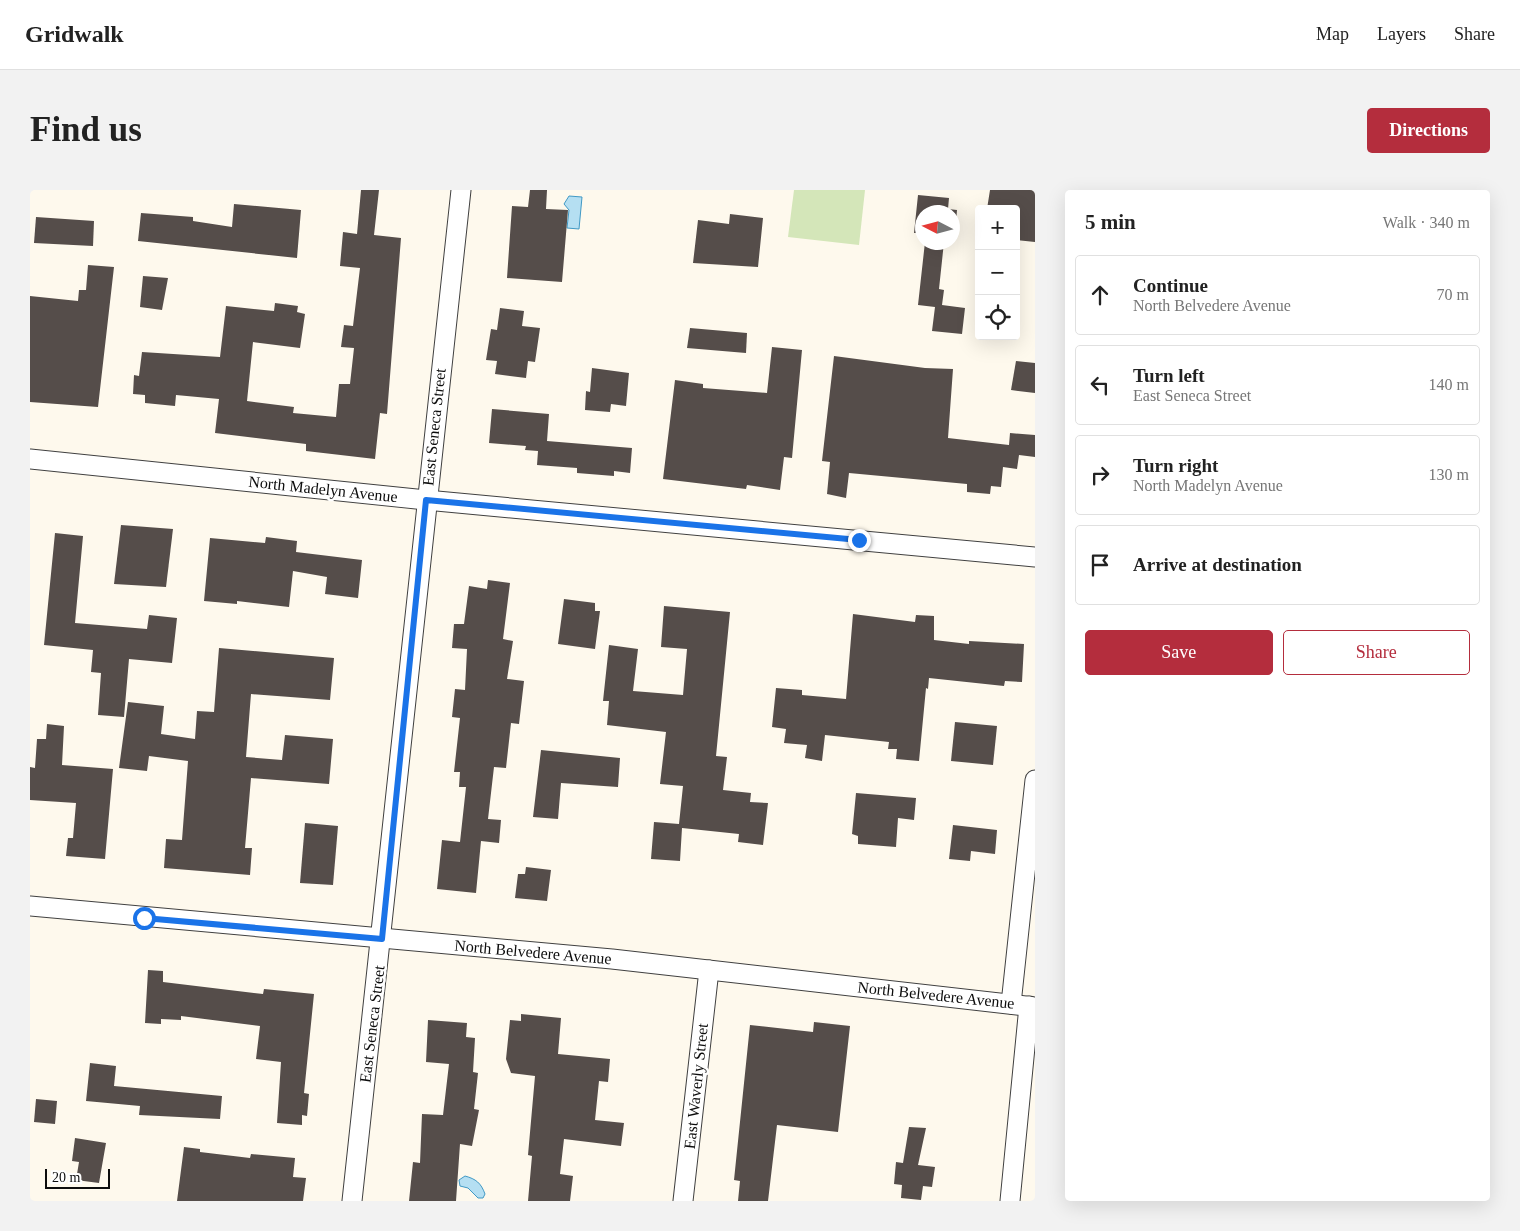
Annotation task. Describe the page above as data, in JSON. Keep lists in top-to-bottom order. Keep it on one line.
{"streets":{"street":["East Seneca Street","North Madelyn Avenue","North Belvedere Avenue","East Waverly Street"]},"crossings":[["East Seneca Street","North Madelyn Avenue"],["East Seneca Street","North Belvedere Avenue"],["North Belvedere Avenue","East Waverly Street"]],"scale_bar":"20 m","north":"left","page":{"header":"Gridwalk","nav":["Map","Layers","Share"],"buttons":["Directions",["Save","Share"]],"title":"Find us","heading":["5 min","Walk · 340 m"],"map_buttons":["+","−"],"list":[["Continue","North Belvedere Avenue","70 m"],["Turn left","East Seneca Street","140 m"],["Turn right","North Madelyn Avenue","130 m"],"Arrive at destination"],"scale":"20 m"}}
